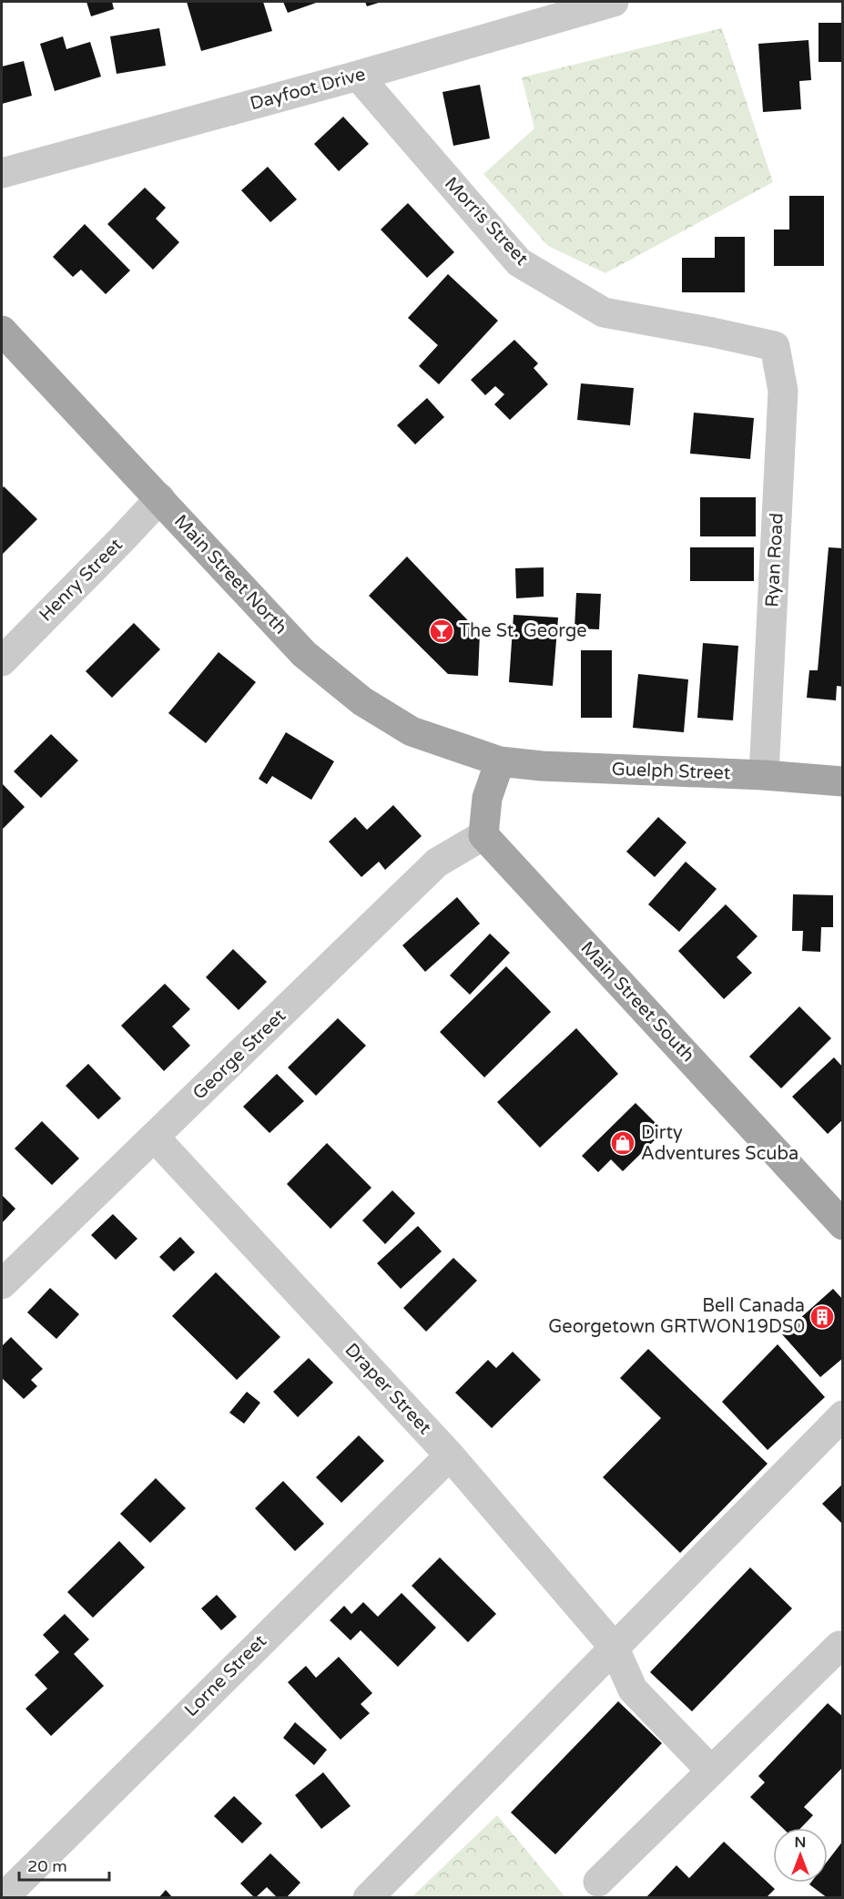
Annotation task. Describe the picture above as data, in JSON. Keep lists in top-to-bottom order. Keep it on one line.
{"streets":{"main road":["Main Street North","Guelph Street","Main Street South"],"street":["Dayfoot Drive","Morris Street","Ryan Road","Henry Street","George Street","Draper Street","Lorne Street"]},"crossings":[["Dayfoot Drive","Morris Street"],["Morris Street","Ryan Road"],["Ryan Road","Guelph Street"],["Main Street North","Henry Street"],["Main Street North","Guelph Street"],["Main Street South","George Street"],["George Street","Draper Street"],["Draper Street","Lorne Street"]],"places":{"bar":["The St. George"],"shop":["Dirty Adventures Scuba"],"building":["Bell Canada Georgetown GRTWON19DS0"]},"scale_bar":"20 m","north":"top"}
